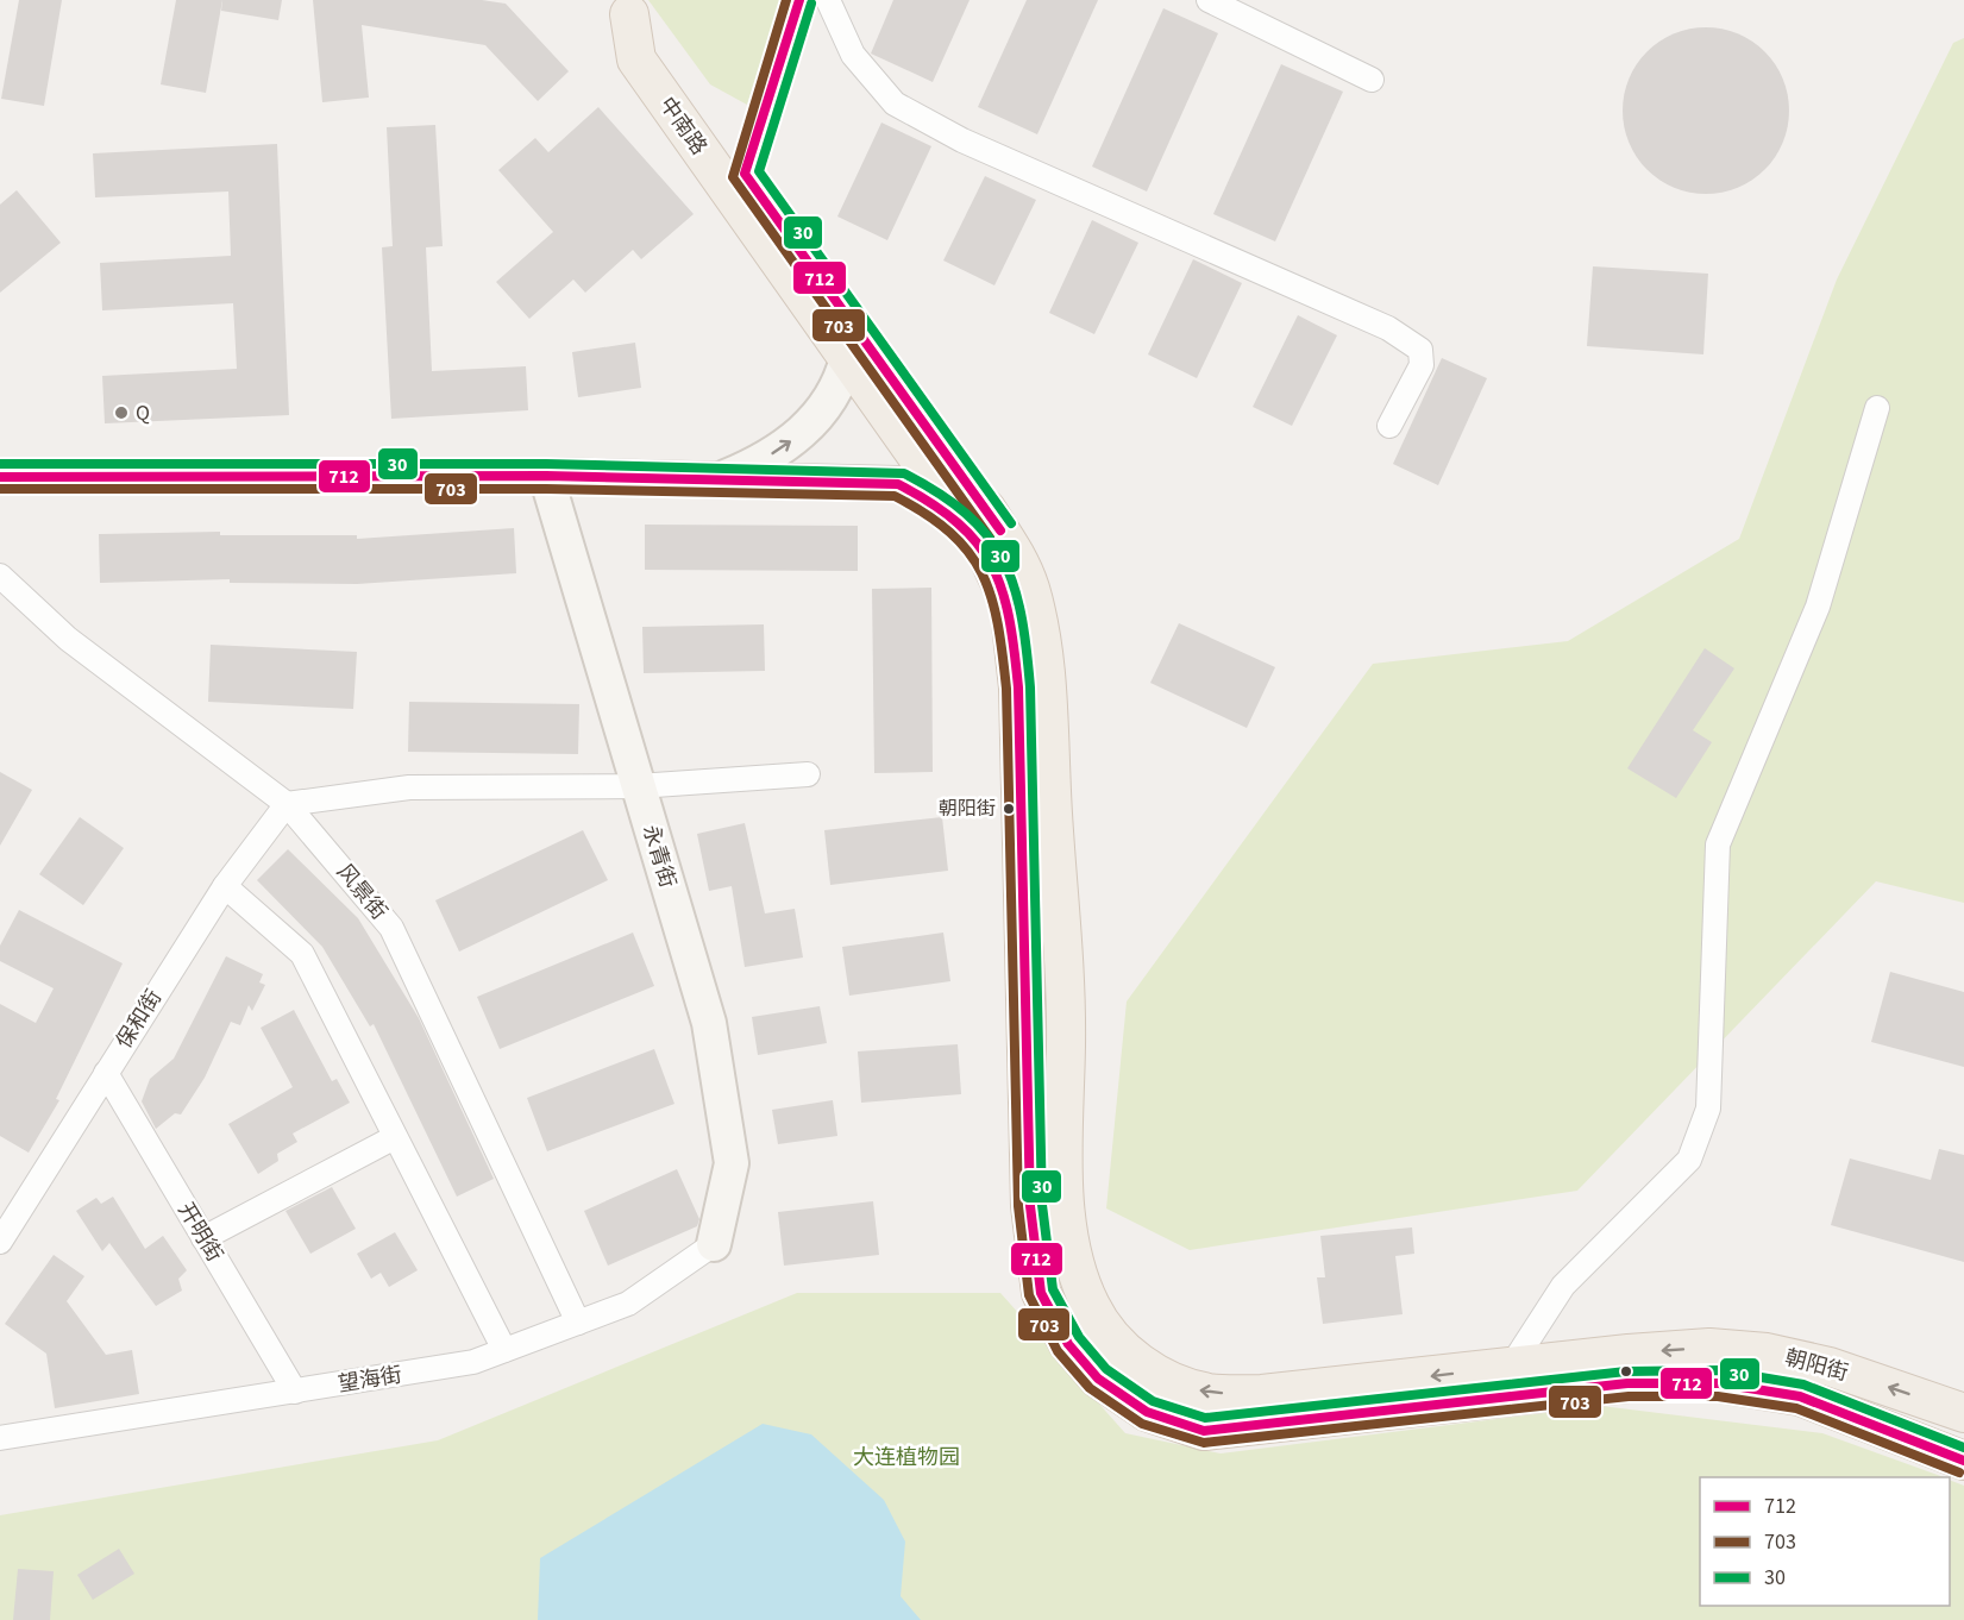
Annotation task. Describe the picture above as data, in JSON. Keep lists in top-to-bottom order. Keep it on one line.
{"streets":{"main road":["中南路","永青街","朝阳街"],"street":["风景街","保和街","开明街","望海街"]},"crossings":[["中南路","朝阳街"],["永青街","望海街"],["风景街","保和街"],["风景街","望海街"],["保和街","开明街"],["开明街","望海街"]],"parks":["大连植物园"],"places":["Q","朝阳街"],"lines":["transit line 712","transit line 703","transit line 30"],"legend":["712","703","30"]}
